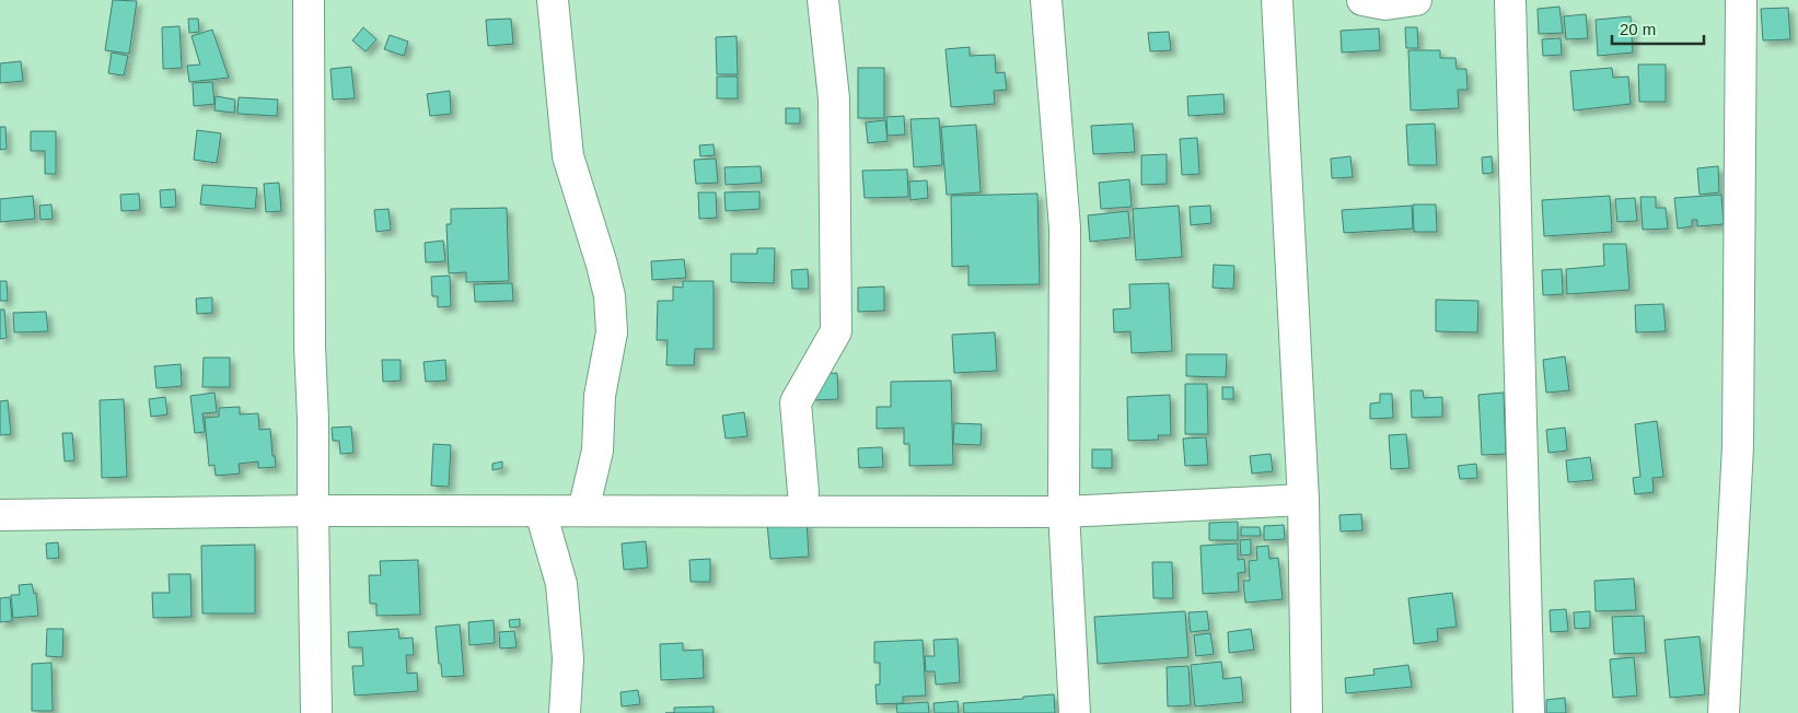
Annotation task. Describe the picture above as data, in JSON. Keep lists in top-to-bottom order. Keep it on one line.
{"scale_bar":"20 m"}
